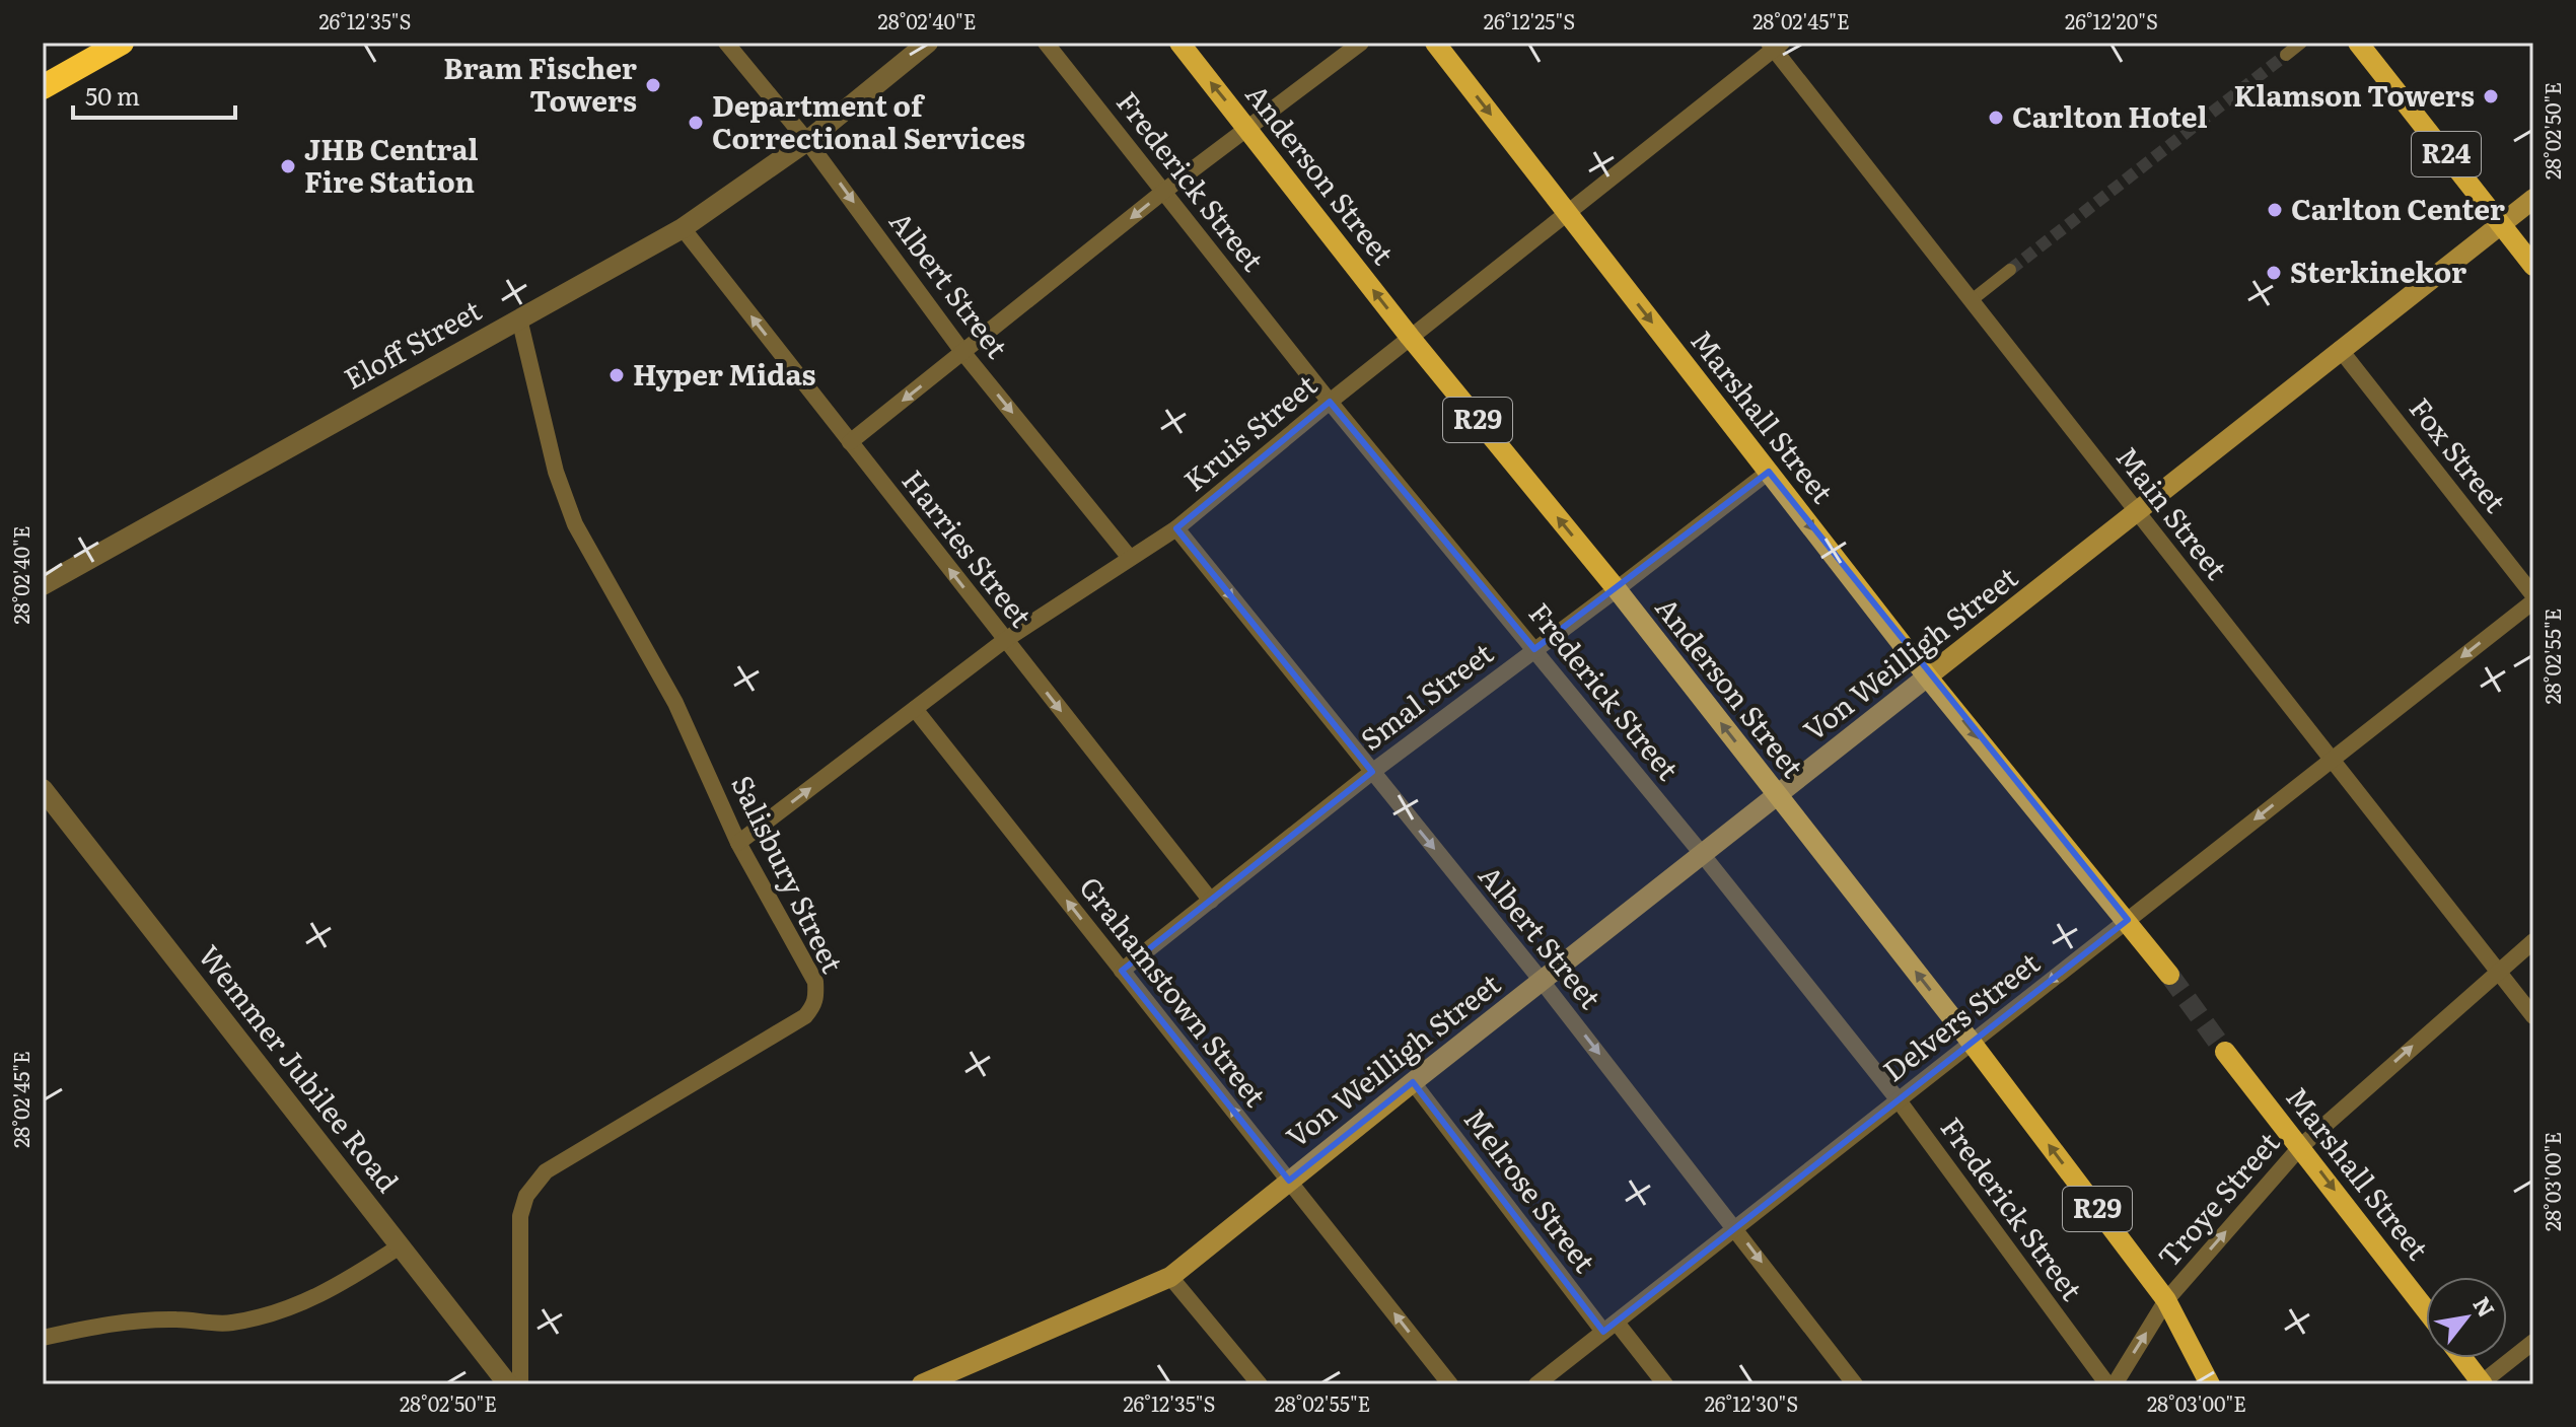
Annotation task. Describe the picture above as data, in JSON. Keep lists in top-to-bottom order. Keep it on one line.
{"streets":{"main road":["R24","Anderson Street","Marshall Street","R29","Von Weilligh Street"],"street":["Frederick Street","Albert Street","Eloff Street","Kruis Street","Fox Street","Main Street","Harries Street","Smal Street","Salisbury Street","Grahamstown Street","Delvers Street","Wemmer Jubilee Road","Melrose Street","Troye Street"]},"crossings":[["R24","Von Weilligh Street"],["Anderson Street","Kruis Street"],["Anderson Street","Von Weilligh Street"],["Anderson Street","Smal Street"],["Anderson Street","Delvers Street"],["Anderson Street","Troye Street"],["Frederick Street","Kruis Street"],["Frederick Street","Von Weilligh Street"],["Frederick Street","Smal Street"],["Frederick Street","Delvers Street"],["Albert Street","Eloff Street"],["Albert Street","Kruis Street"],["Albert Street","Von Weilligh Street"],["Albert Street","Smal Street"],["Albert Street","Delvers Street"],["Eloff Street","Harries Street"],["Eloff Street","Salisbury Street"],["Marshall Street","Kruis Street"],["Marshall Street","Von Weilligh Street"],["Marshall Street","Smal Street"],["Marshall Street","Delvers Street"],["Marshall Street","Troye Street"],["Kruis Street","Main Street"],["Kruis Street","Harries Street"],["Kruis Street","Salisbury Street"],["Kruis Street","Grahamstown Street"],["Fox Street","Von Weilligh Street"],["Fox Street","Delvers Street"],["Main Street","Von Weilligh Street"],["Main Street","Delvers Street"],["Main Street","Troye Street"],["Harries Street","Smal Street"],["Von Weilligh Street","Grahamstown Street"],["Von Weilligh Street","Melrose Street"],["Smal Street","Grahamstown Street"],["Delvers Street","Melrose Street"]],"one_way":["Anderson Street","Albert Street","Marshall Street","Grahamstown Street","Delvers Street","Troye Street"],"places":["Bram Fischer Towers","Klamson Towers","Carlton Hotel","Department of Correctional Services","JHB Central Fire Station","Carlton Center","Sterkinekor","Hyper Midas"],"scale_bar":"50 m","north":"top right","coordinates":["26°12'35\"S","28°02'40\"E","26°12'25\"S","28°02'45\"E","26°12'20\"S","28°02'50\"E","28°02'55\"E","28°03'00\"E","26°12'30\"S"]}
